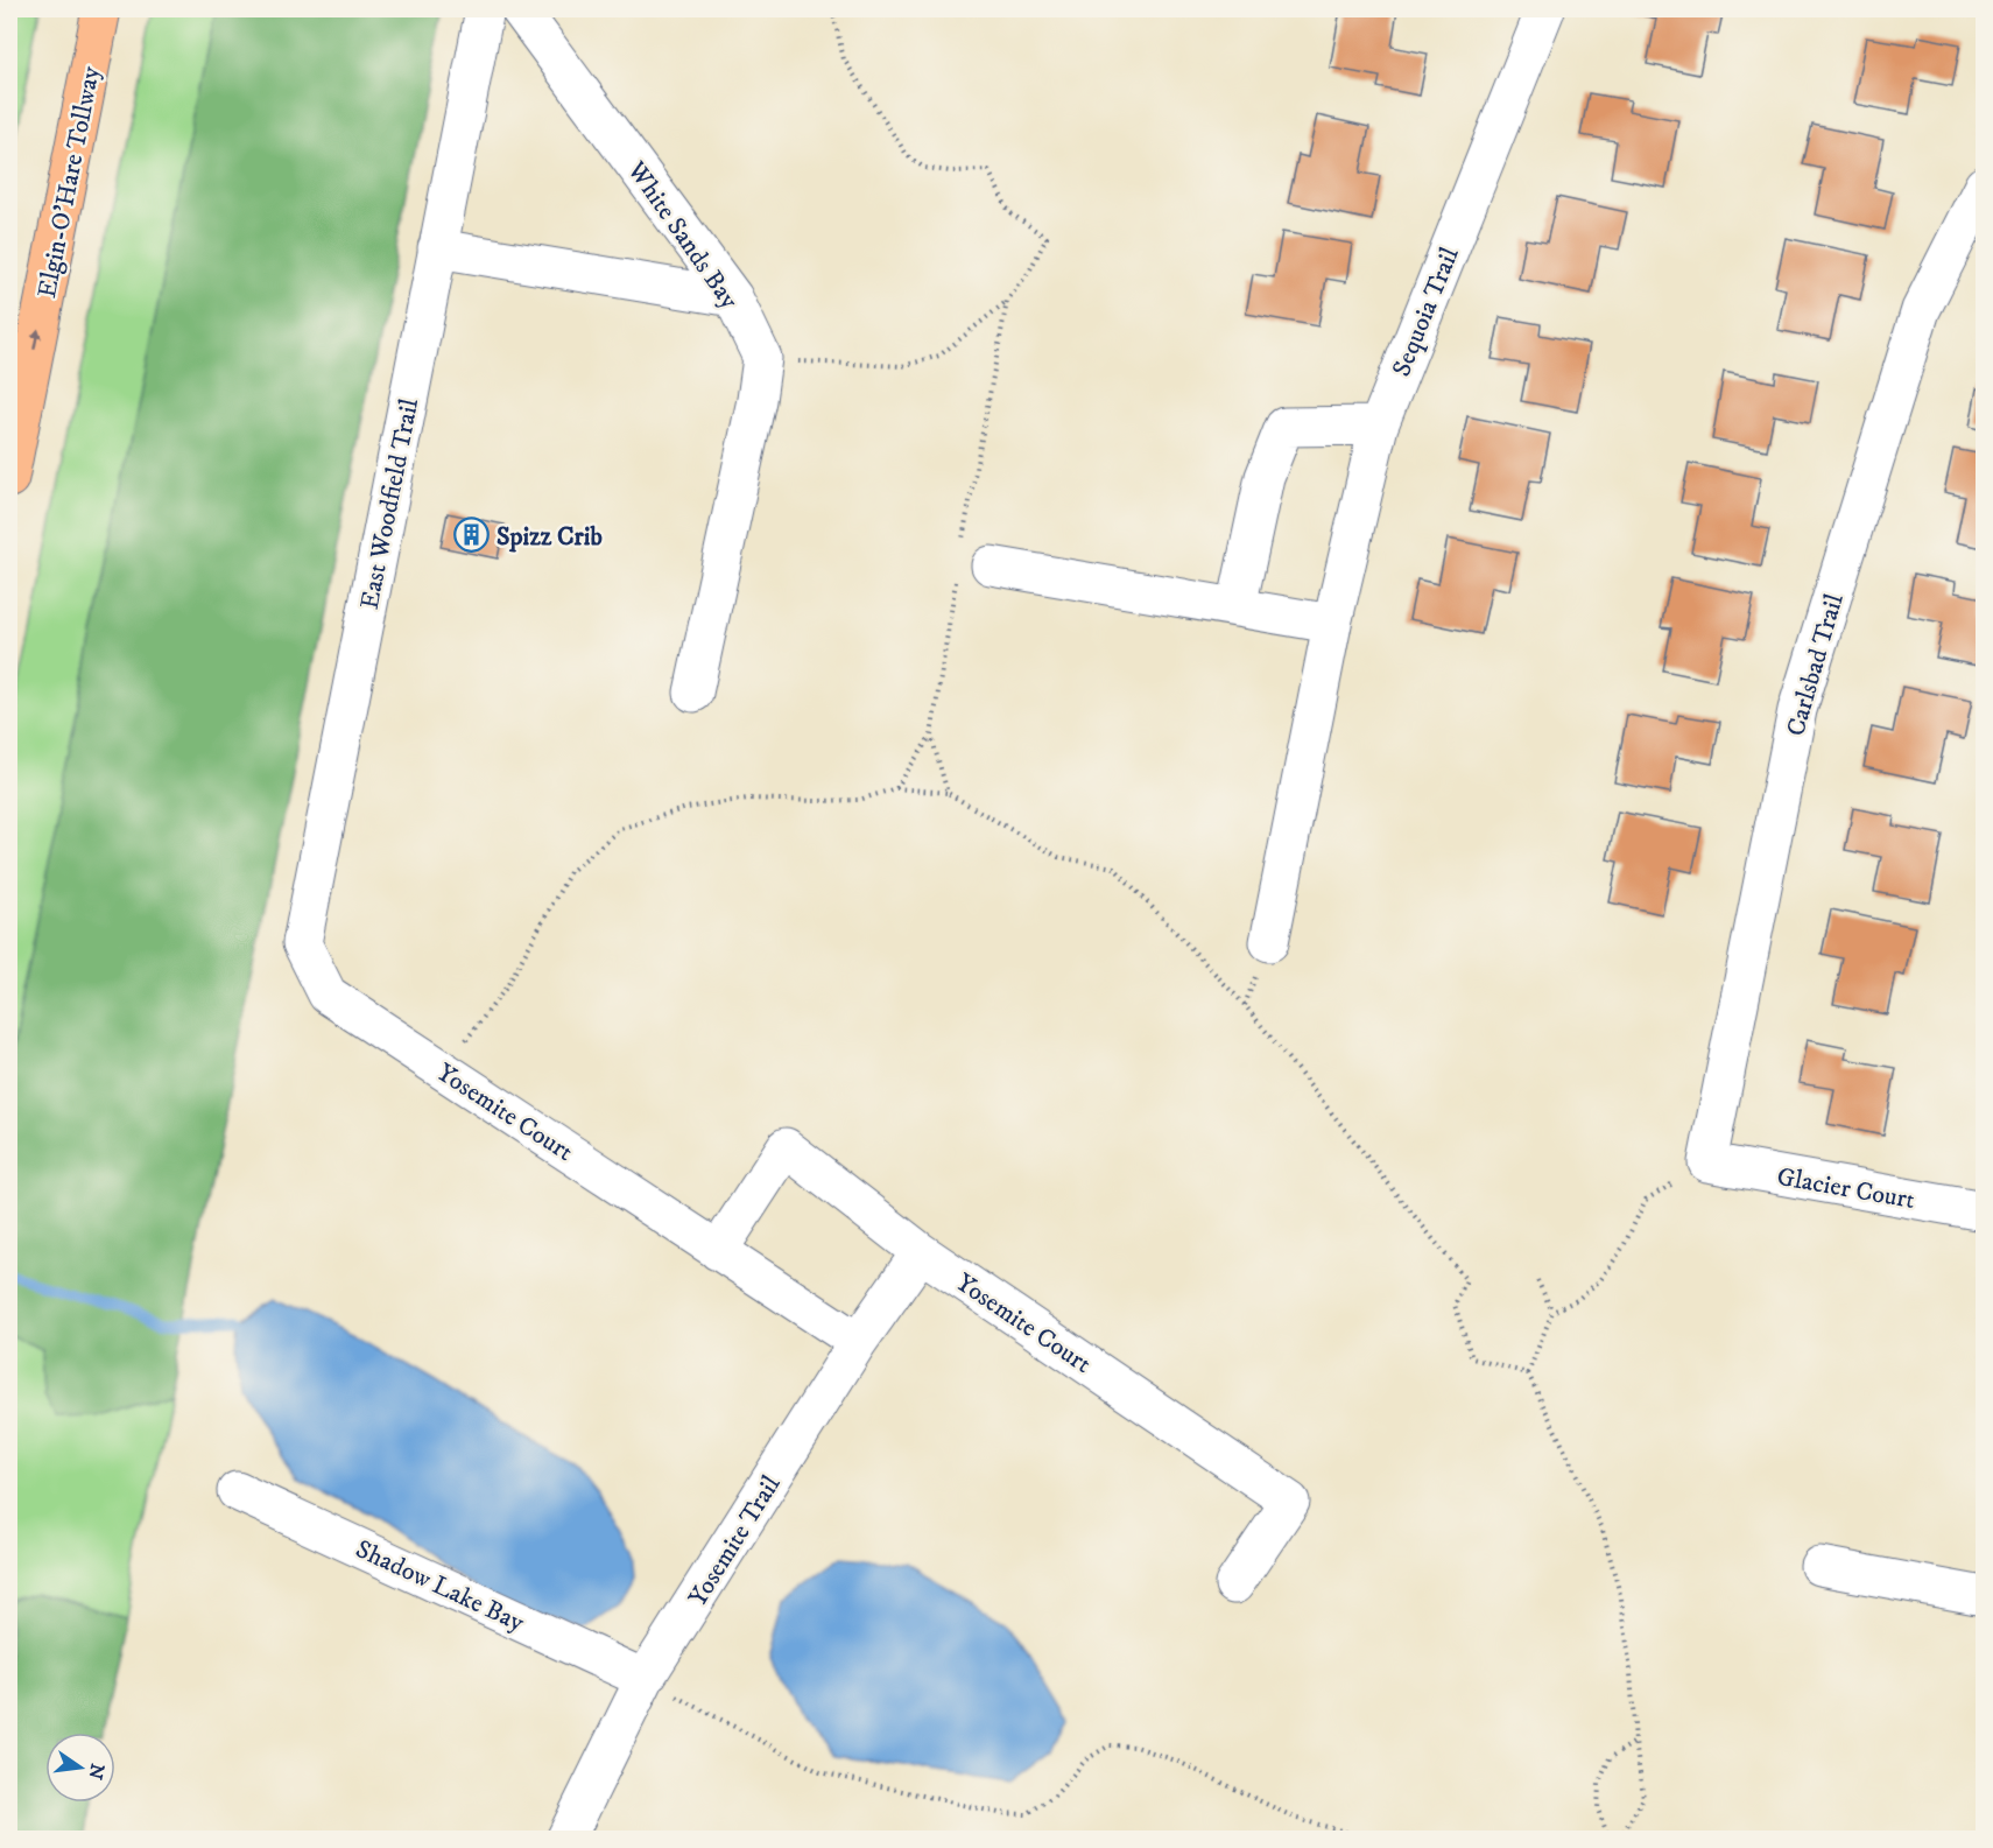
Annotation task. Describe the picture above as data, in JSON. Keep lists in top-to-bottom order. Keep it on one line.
{"streets":{"highway":["Elgin-O'Hare Tollway"],"street":["White Sands Bay","Sequoia Trail","East Woodfield Trail","Carlsbad Trail","Yosemite Court","Glacier Court","Yosemite Trail","Shadow Lake Bay"]},"crossings":[["East Woodfield Trail","Yosemite Court"],["Carlsbad Trail","Glacier Court"],["Yosemite Court","Yosemite Trail"],["Yosemite Trail","Shadow Lake Bay"]],"one_way":["Elgin-O'Hare Tollway"],"places":{"building":["Spizz Crib"]},"north":"right"}
